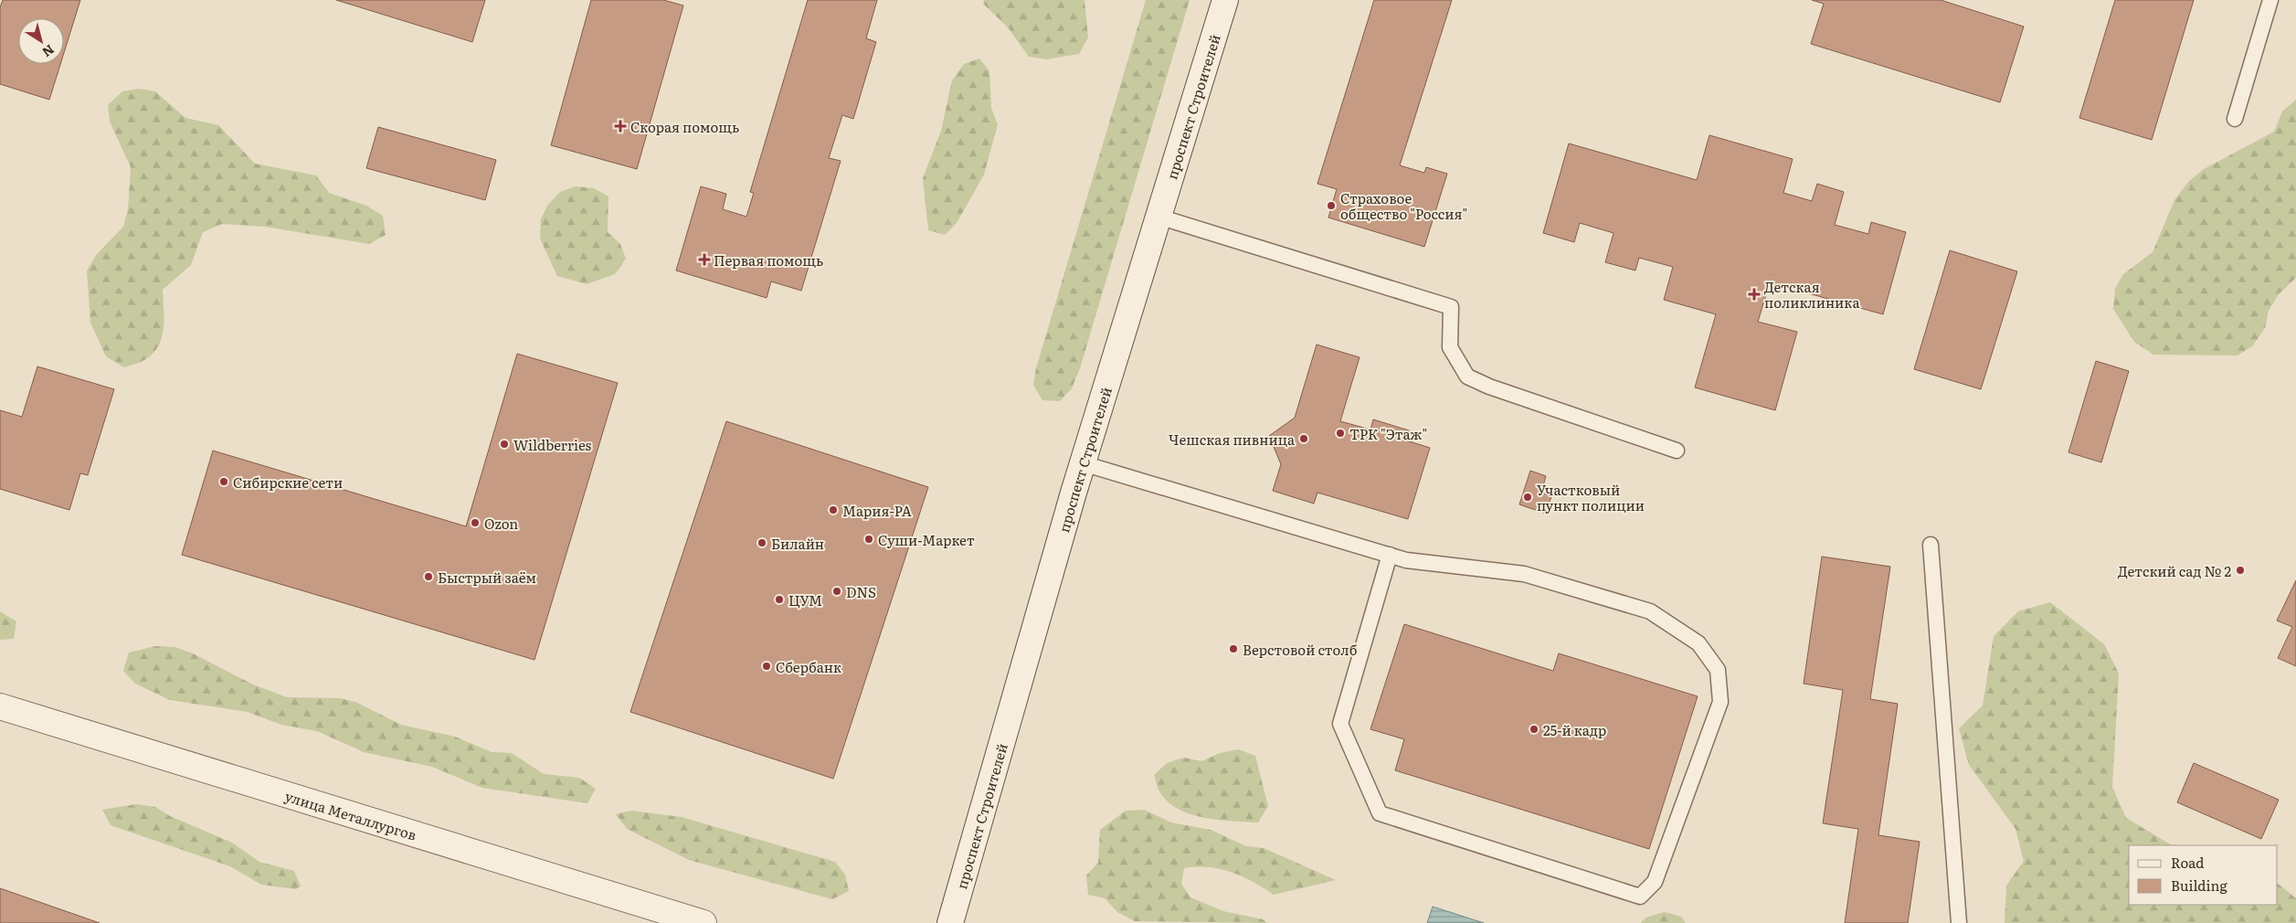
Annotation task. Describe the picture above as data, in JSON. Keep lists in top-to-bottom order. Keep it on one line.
{"streets":{"street":["проспект Строителей","улица Металлургов"]},"places":{"health":["Скорая помощь","Первая помощь","Детская поликлиника"],"other":["Страховое общество \"Россия\"","ТРК \"Этаж\"","Чешская пивница","Wildberries","Сибирские сети","Участковый пункт полиции","Мария-РА","Ozon","Суши-Маркет","Билайн","Детский сад № 2","Быстрый заём","DNS","ЦУМ","Верстовой столб","Сбербанк","25-й кадр"]},"legend":["Road","Building"],"north":"bottom right"}
